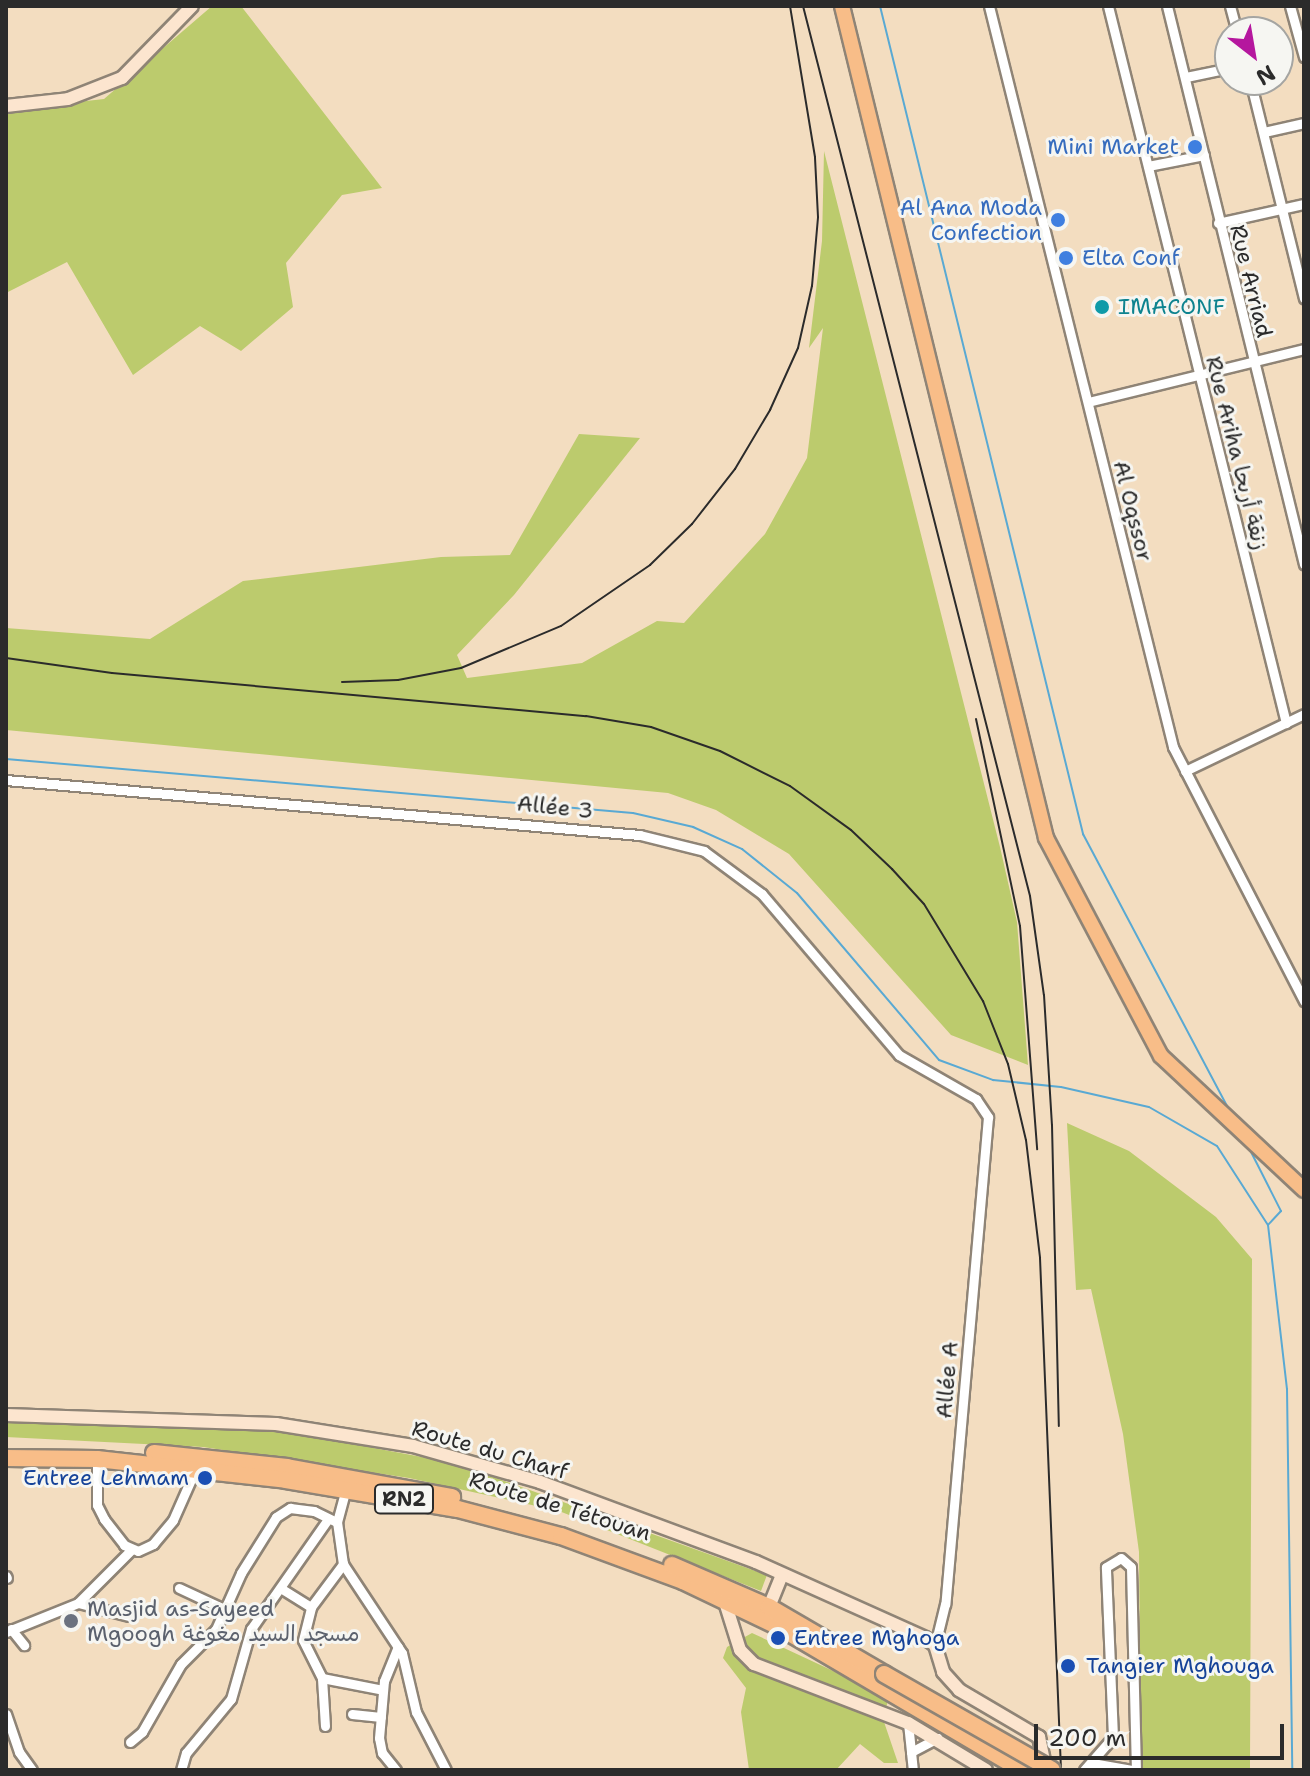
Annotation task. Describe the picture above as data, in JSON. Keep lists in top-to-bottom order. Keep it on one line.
{"streets":{"highway":["RN2","Route de Tétouan"],"street":["Rue Arriad","Rue Ariha زنقة أريحا","Al Oqssor","Allée 3","Allée A","Route du Charf"]},"crossings":[["Allée 3","Allée A"],["Allée A","Route du Charf"]],"places":["Mini Market","Al Ana Moda Confection","Elta Conf","IMACONF","Entree Lehmam","Masjid as-Sayeed Mgoogh مسجد السيد مغوغة","Entree Mghoga","Tangier Mghouga"],"scale_bar":"200 m","north":"bottom right"}
